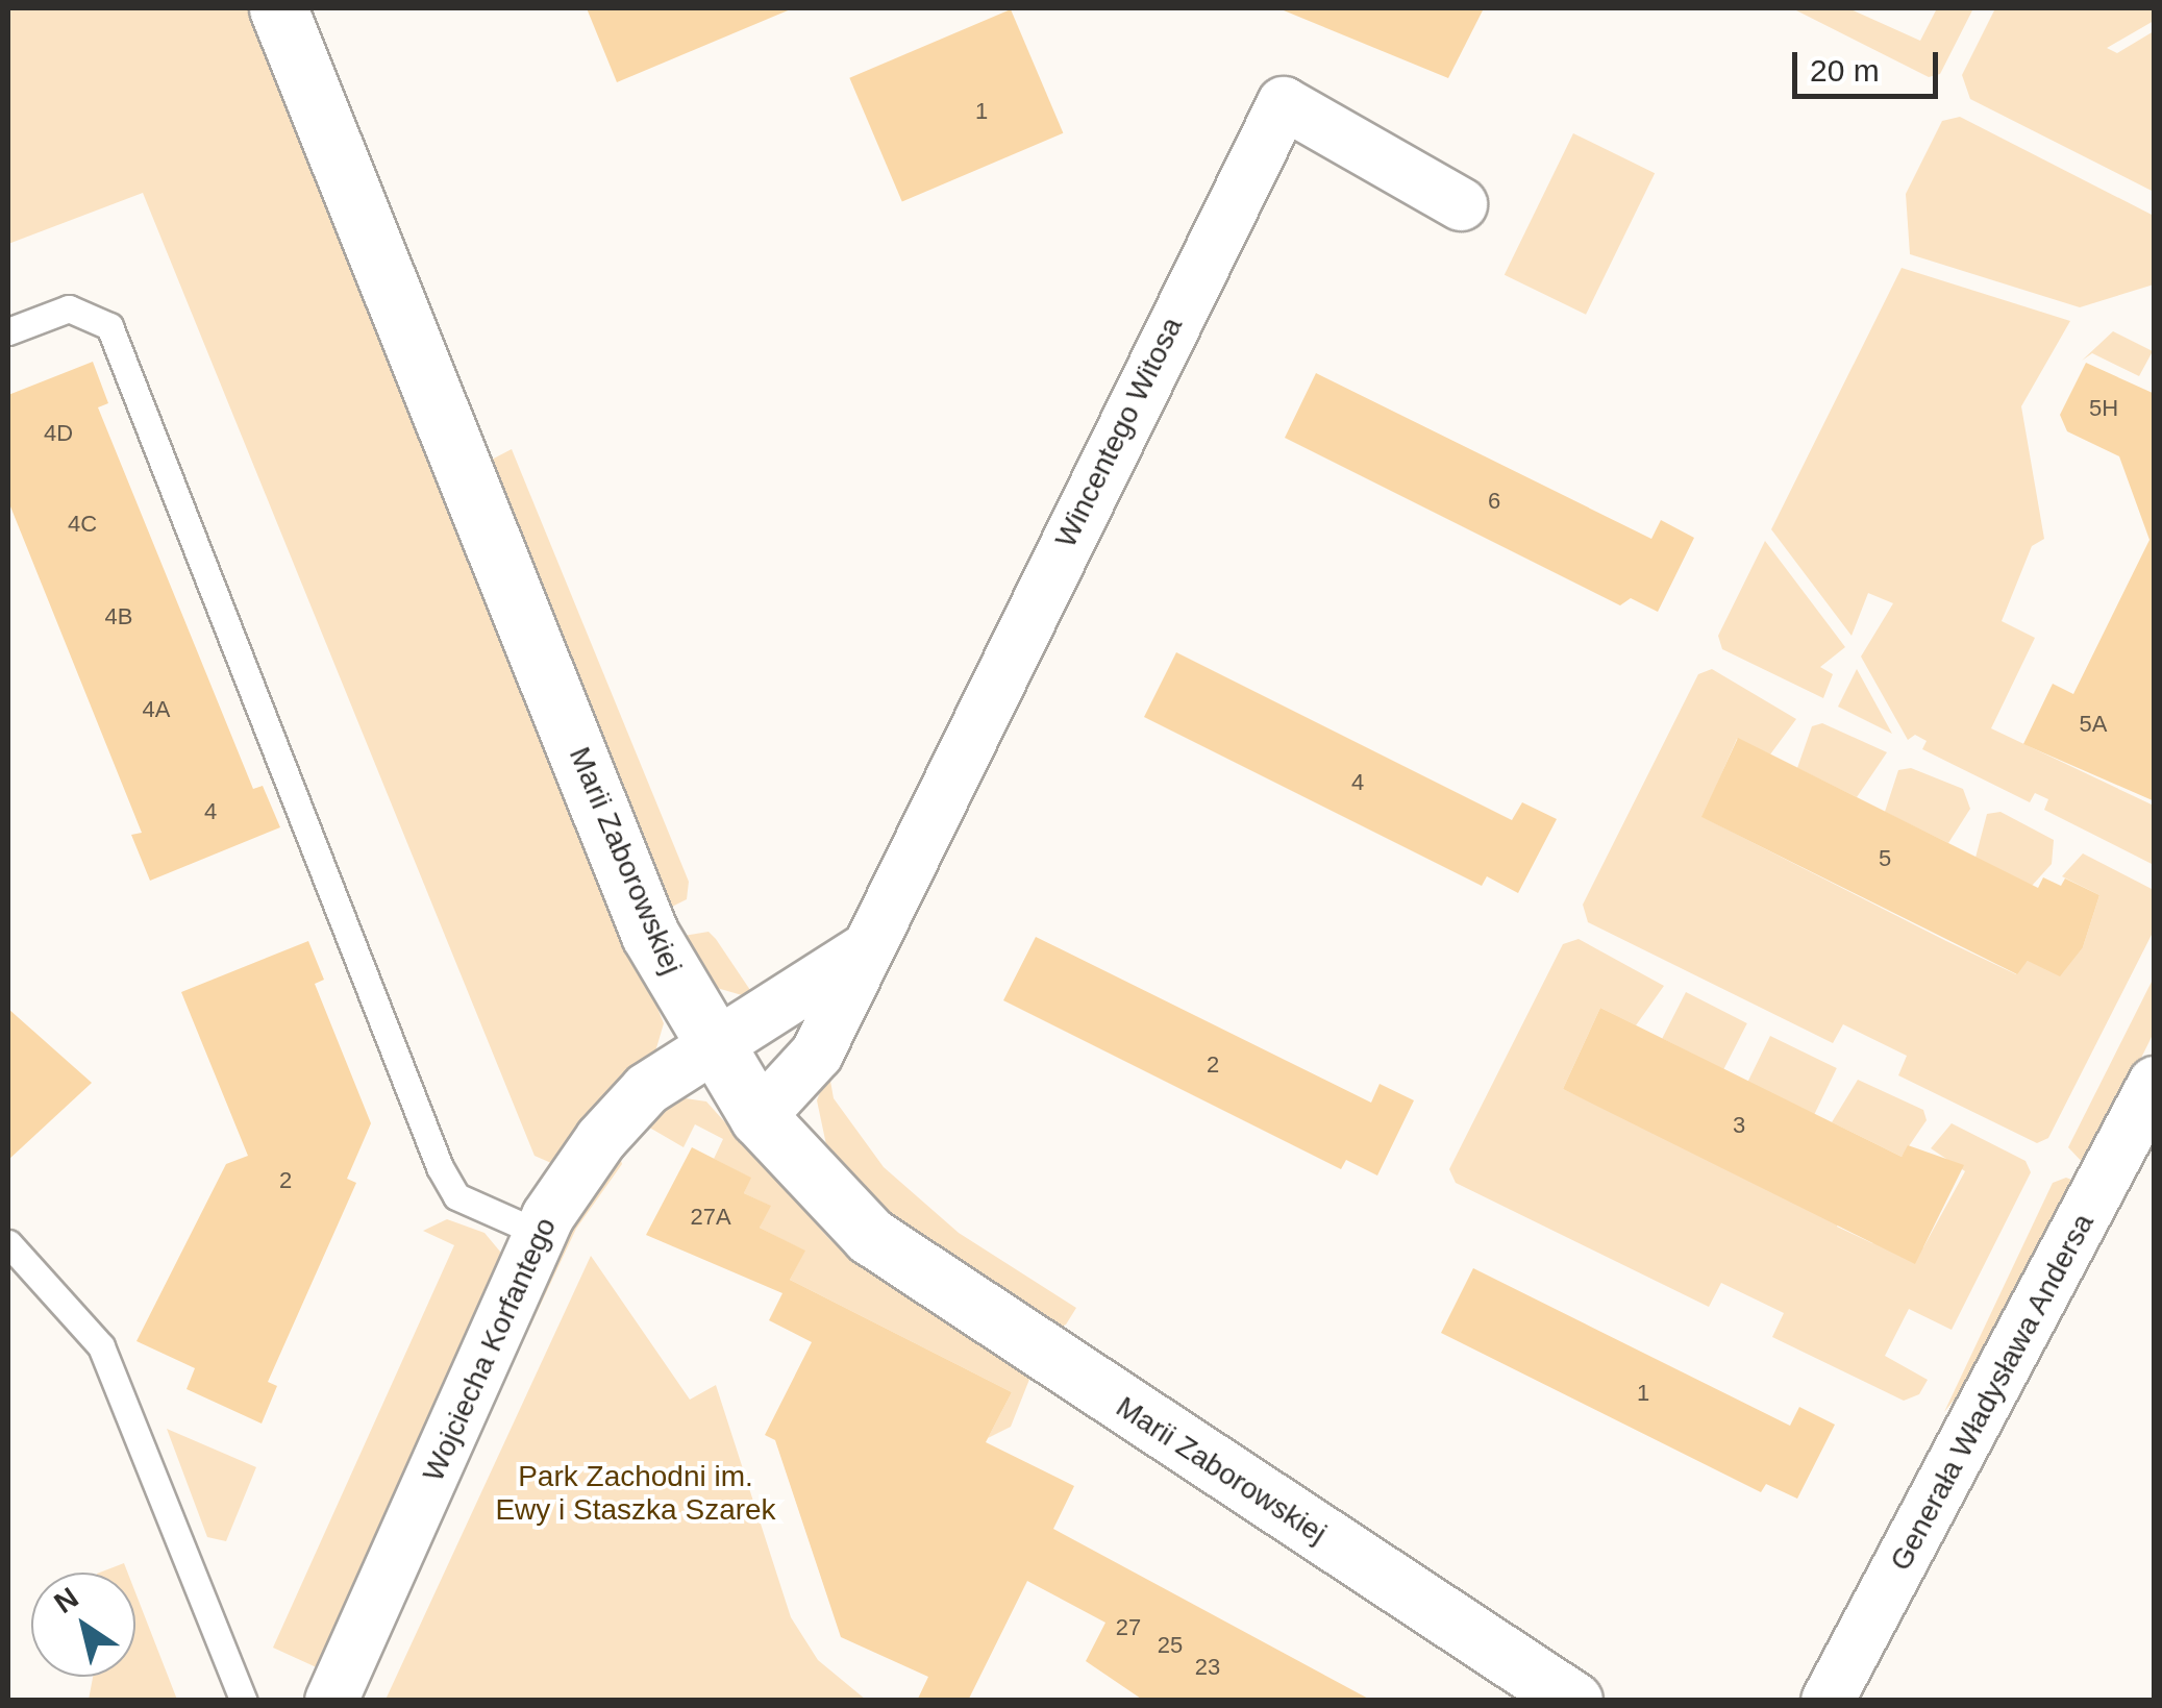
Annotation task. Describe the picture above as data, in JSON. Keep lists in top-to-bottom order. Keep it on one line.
{"streets":{"street":["Wincentego Witosa","Marii Zaborowskiej","Wojciecha Korfantego","Generała Władysława Andersa"]},"crossings":[["Wincentego Witosa","Marii Zaborowskiej"],["Marii Zaborowskiej","Wojciecha Korfantego"]],"parks":["Park Zachodni im. Ewy i Staszka Szarek"],"house_numbers":["1","5H","4D","6","4C","4B","4A","5A","4","4","5","2","3","2","27A","1","27","25","23"],"scale_bar":"20 m","north":"top left"}
